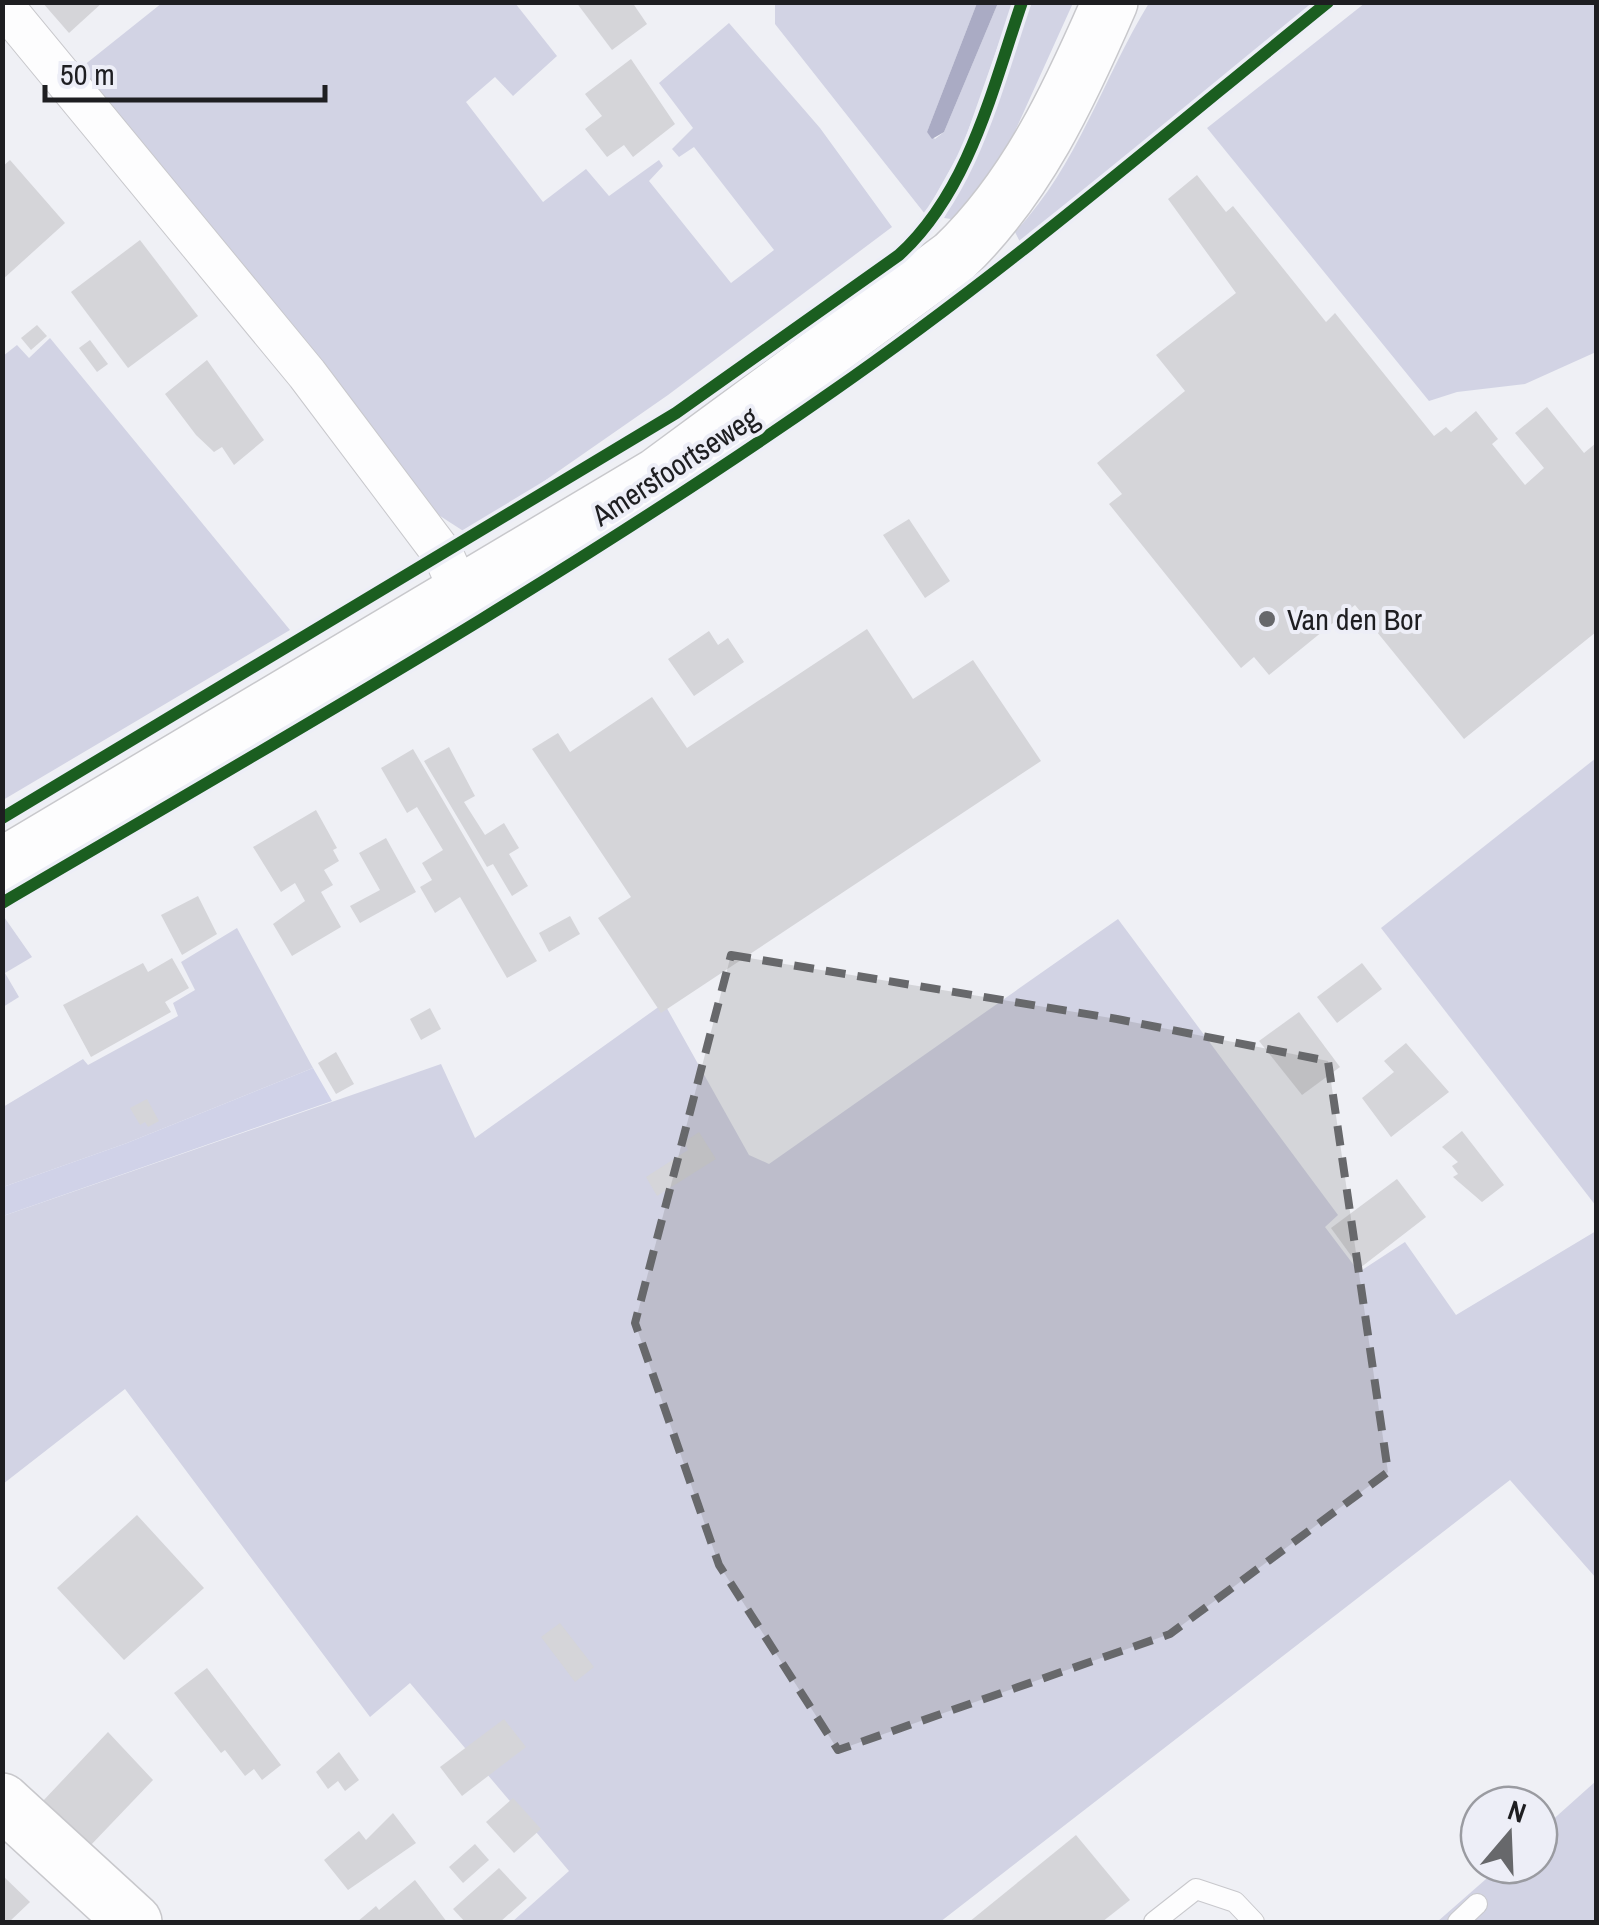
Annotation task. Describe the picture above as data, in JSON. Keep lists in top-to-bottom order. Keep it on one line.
{"streets":{"main road":["Amersfoortseweg"]},"places":["Van den Bor"],"scale_bar":"50 m","north":"top"}
